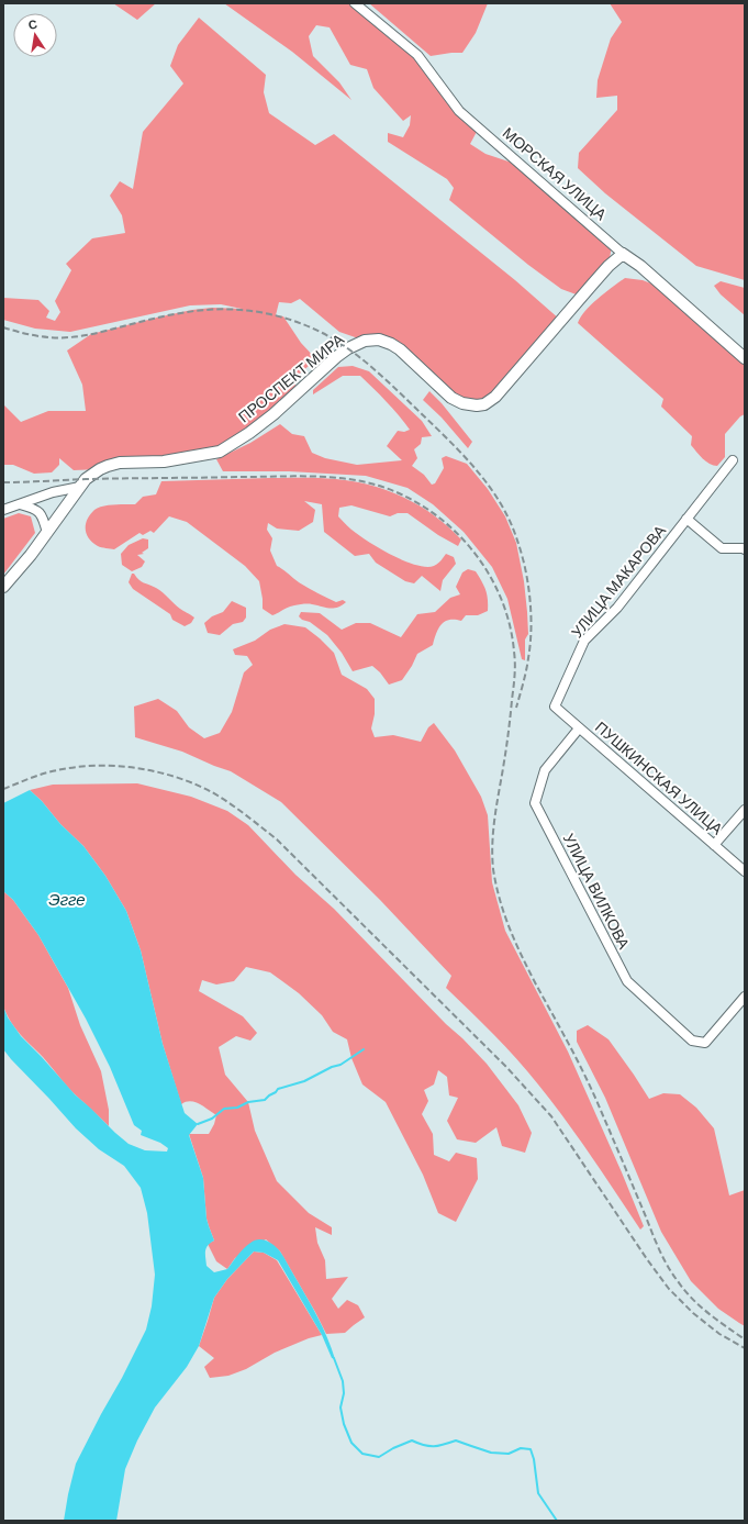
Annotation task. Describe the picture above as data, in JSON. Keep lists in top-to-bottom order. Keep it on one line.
{"streets":{"main road":["МОРСКАЯ УЛИЦА","ПРОСПЕКТ МИРА"],"street":["УЛИЦА МАКАРОВА","ПУШКИНСКАЯ УЛИЦА","УЛИЦА ВИЛКОВА"]},"crossings":[["МОРСКАЯ УЛИЦА","ПРОСПЕКТ МИРА"],["УЛИЦА МАКАРОВА","ПУШКИНСКАЯ УЛИЦА"],["ПУШКИНСКАЯ УЛИЦА","УЛИЦА ВИЛКОВА"]],"water":["Эгге"],"north":"top"}
